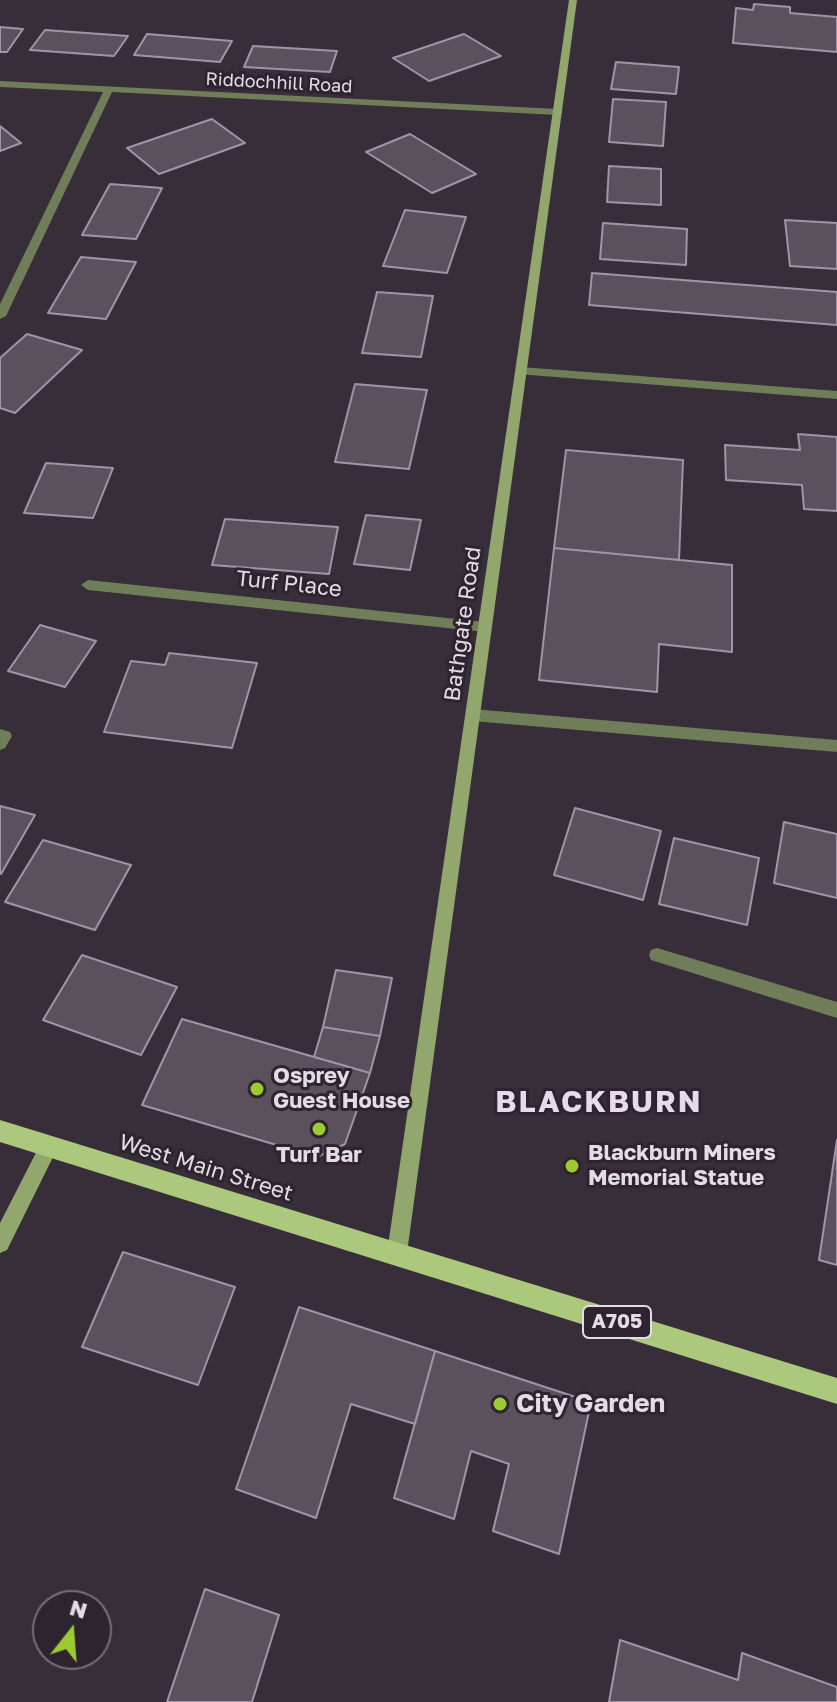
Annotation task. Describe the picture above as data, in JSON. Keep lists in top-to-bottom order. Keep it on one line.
{"streets":{"main road":["Bathgate Road","West Main Street","A705"],"street":["Riddochhill Road","Turf Place"]},"crossings":[["Riddochhill Road","Bathgate Road"],["Turf Place","Bathgate Road"],["Bathgate Road","West Main Street"],["Bathgate Road","A705"],["West Main Street","A705"]],"districts":["BLACKBURN"],"places":["Osprey Guest House","Turf Bar","Blackburn Miners Memorial Statue","City Garden"],"north":"top"}
